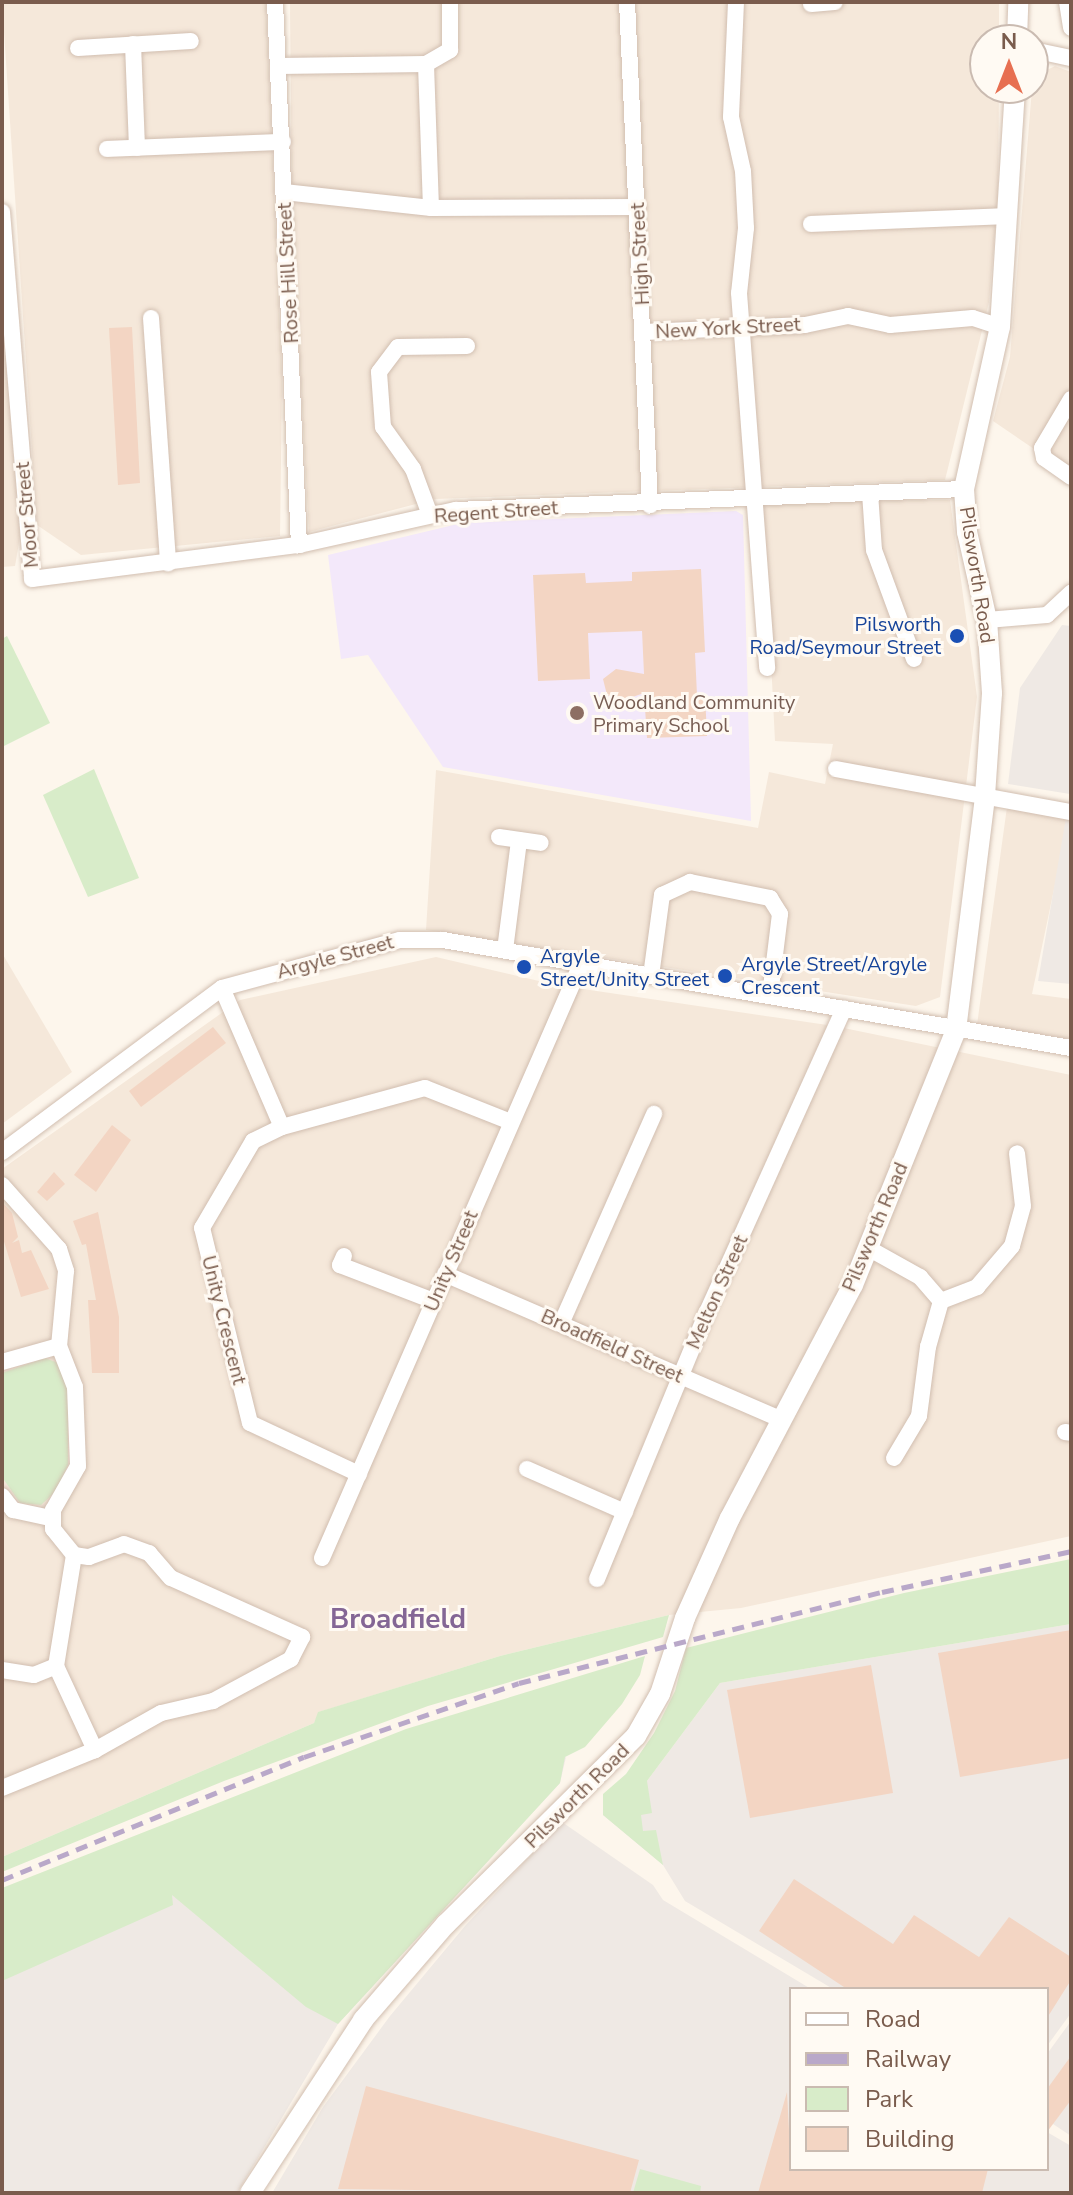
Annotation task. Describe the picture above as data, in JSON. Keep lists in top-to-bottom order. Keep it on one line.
{"streets":{"street":["High Street","Rose Hill Street","New York Street","Regent Street","Moor Street","Pilsworth Road","Argyle Street","Unity Street","Melton Street","Unity Crescent","Broadfield Street"]},"crossings":[["High Street","New York Street"],["High Street","Regent Street"],["Rose Hill Street","Regent Street"],["New York Street","Pilsworth Road"],["Regent Street","Moor Street"],["Regent Street","Pilsworth Road"],["Pilsworth Road","Argyle Street"],["Pilsworth Road","Broadfield Street"],["Argyle Street","Unity Street"],["Argyle Street","Melton Street"],["Unity Street","Unity Crescent"],["Unity Street","Broadfield Street"],["Melton Street","Broadfield Street"]],"districts":["Broadfield"],"places":["Pilsworth Road/Seymour Street","Woodland Community Primary School","Argyle Street/Unity Street","Argyle Street/Argyle Crescent"],"legend":["Road","Railway","Park","Building"],"north":"top"}
